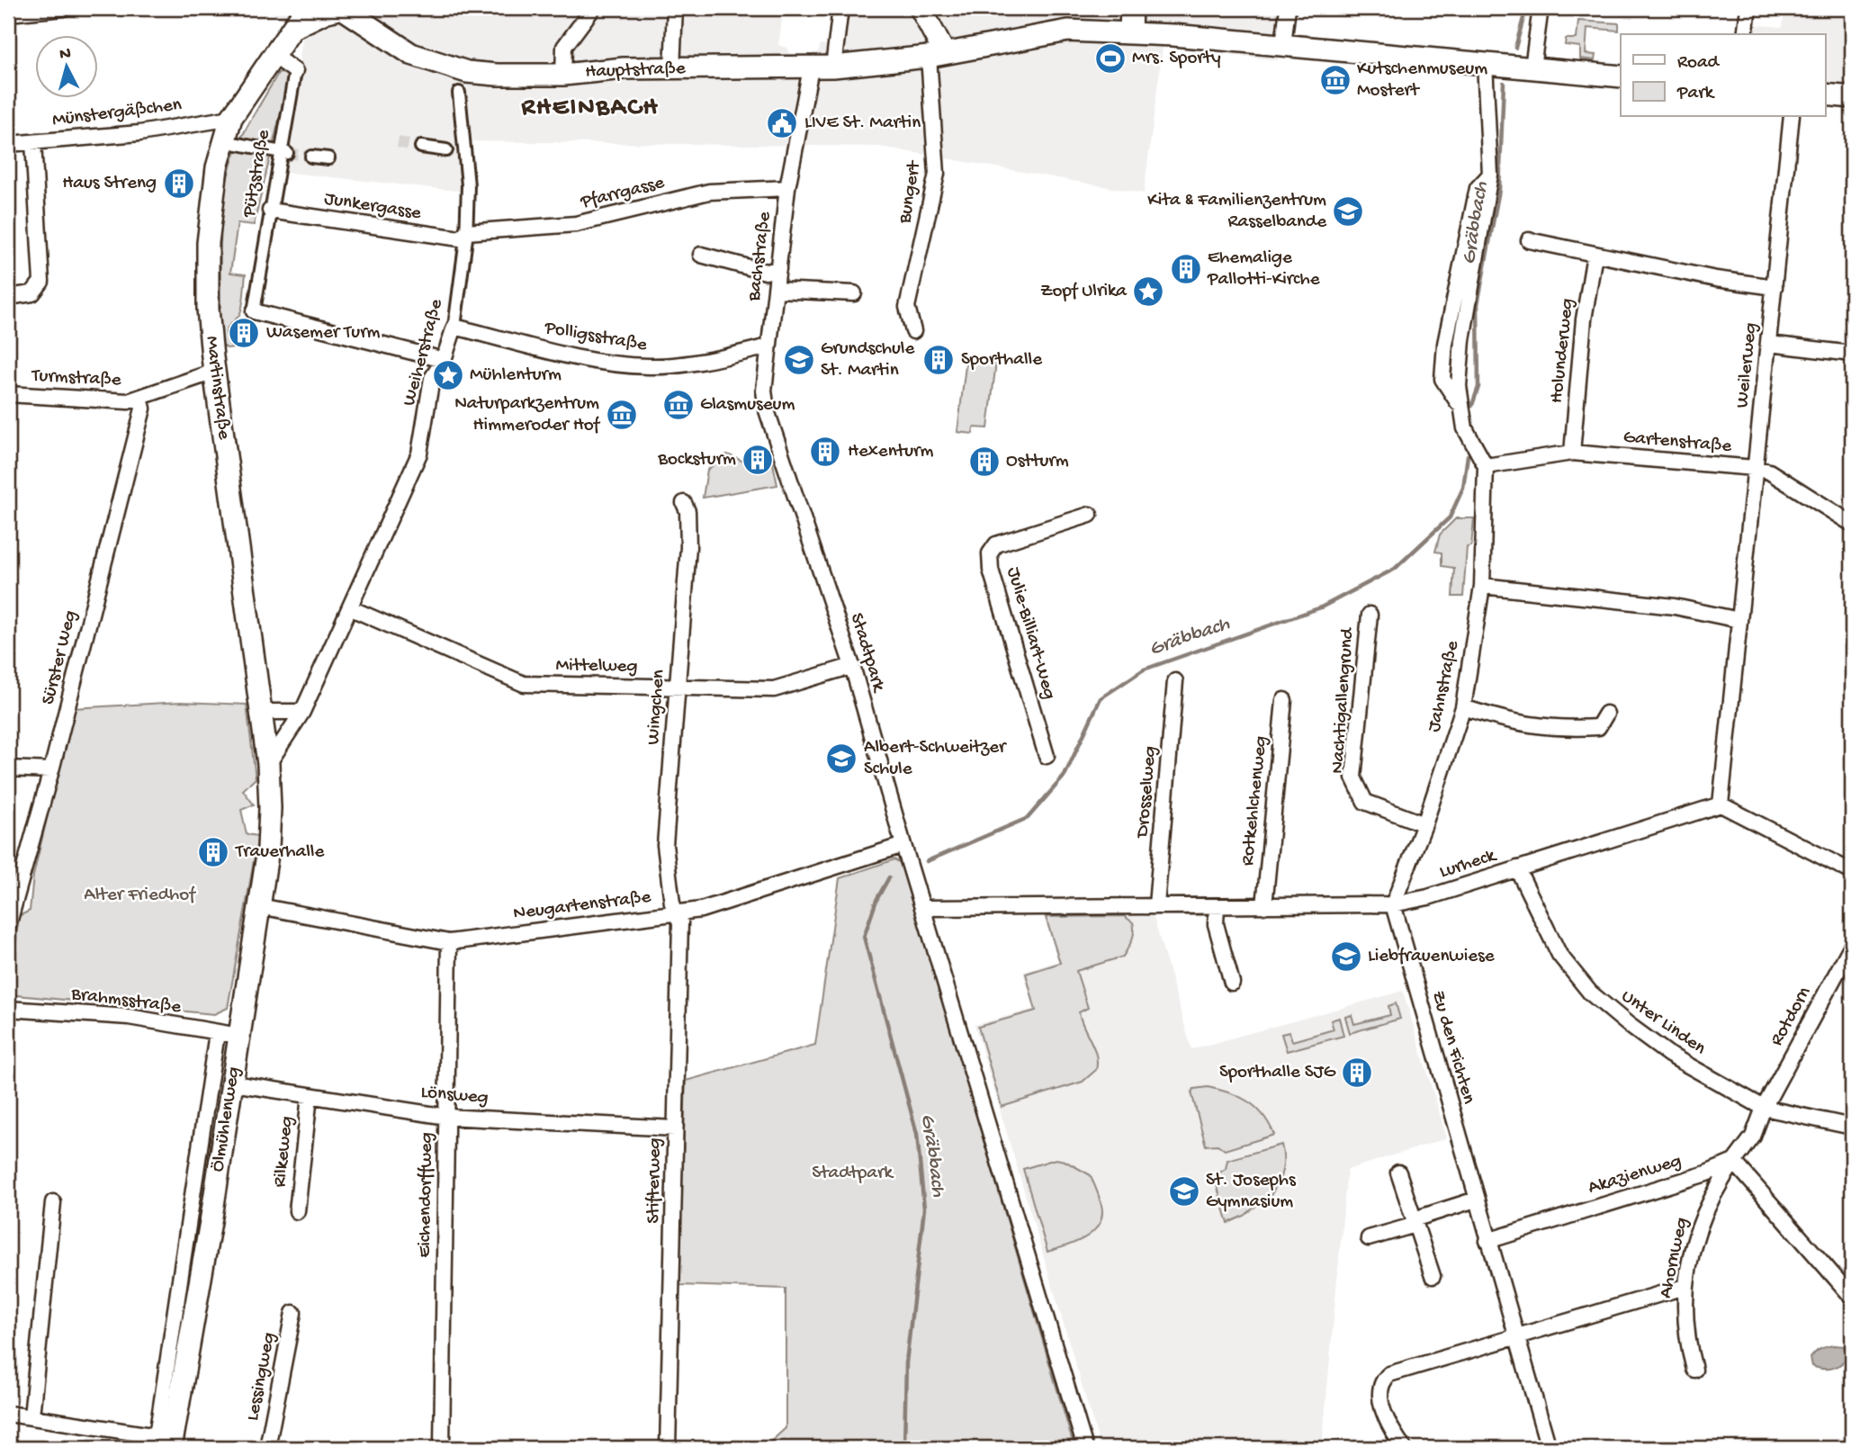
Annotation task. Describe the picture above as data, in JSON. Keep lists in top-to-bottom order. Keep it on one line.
{"streets":{"main road":["Hauptstraße","Martinstraße","Ölmühlenweg"],"street":["Münstergäßchen","Pützstraße","Bungert","Pfarrgasse","Junkergasse","Bachstraße","Polligsstraße","Holunderweg","Weiherstraße","Weilerweg","Turmstraße","Gartenstraße","Julie-Billiart-Weg","Stadtpark","Sürster Weg","Mittelweg","Jahnstraße","Nachtigallengrund","Wingchen","Drosselweg","Rotkehlchenweg","Lurheck","Neugartenstraße","Brahmsstraße","Rotdorn","Unter Linden","Zu den Fichten","Lönsweg","Rilkeweg","Akazienweg","Stifterweg","Eichendorffweg","Ahornweg","Lessingweg"]},"crossings":[["Hauptstraße","Bungert"],["Hauptstraße","Bachstraße"],["Münstergäßchen","Martinstraße"],["Pützstraße","Junkergasse"],["Pützstraße","Martinstraße"],["Pfarrgasse","Junkergasse"],["Pfarrgasse","Bachstraße"],["Pfarrgasse","Weiherstraße"],["Junkergasse","Weiherstraße"],["Bachstraße","Polligsstraße"],["Bachstraße","Stadtpark"],["Polligsstraße","Weiherstraße"],["Holunderweg","Gartenstraße"],["Weiherstraße","Martinstraße"],["Weiherstraße","Mittelweg"],["Weilerweg","Gartenstraße"],["Weilerweg","Lurheck"],["Turmstraße","Martinstraße"],["Turmstraße","Sürster Weg"],["Martinstraße","Ölmühlenweg"],["Gartenstraße","Jahnstraße"],["Stadtpark","Mittelweg"],["Stadtpark","Lurheck"],["Stadtpark","Neugartenstraße"],["Mittelweg","Wingchen"],["Jahnstraße","Nachtigallengrund"],["Jahnstraße","Lurheck"],["Jahnstraße","Zu den Fichten"],["Wingchen","Neugartenstraße"],["Wingchen","Stifterweg"],["Drosselweg","Lurheck"],["Rotkehlchenweg","Lurheck"],["Lurheck","Unter Linden"],["Lurheck","Zu den Fichten"],["Neugartenstraße","Ölmühlenweg"],["Neugartenstraße","Stifterweg"],["Neugartenstraße","Eichendorffweg"],["Brahmsstraße","Ölmühlenweg"],["Rotdorn","Unter Linden"],["Zu den Fichten","Akazienweg"],["Lönsweg","Ölmühlenweg"],["Lönsweg","Rilkeweg"],["Lönsweg","Stifterweg"],["Lönsweg","Eichendorffweg"],["Akazienweg","Ahornweg"]],"districts":["RHEINBACH"],"water":["Gräbbach"],"parks":["Alter Friedhof","Stadtpark"],"places":{"sports":["Mrs. Sporty"],"museum":["Kutschenmuseum Mostert","Glasmuseum","Naturparkzentrum Himmeroder Hof"],"public building":["LIVE St. Martin"],"building":["Haus Streng","Ehemalige Pallotti-Kirche","Wasemer Turm","Sporthalle","Hexenturm","Bocksturm","Ostturm","Trauerhalle","Sporthalle SJG"],"school or university":["Kita & Familienzentrum Rasselbande","Grundschule St. Martin","Albert-Schweitzer Schule","Liebfrauenwiese","St. Josephs Gymnasium"],"place":["Zopf Ulrika","Mühlenturm"]},"legend":["Road","Park"],"north":"top"}
